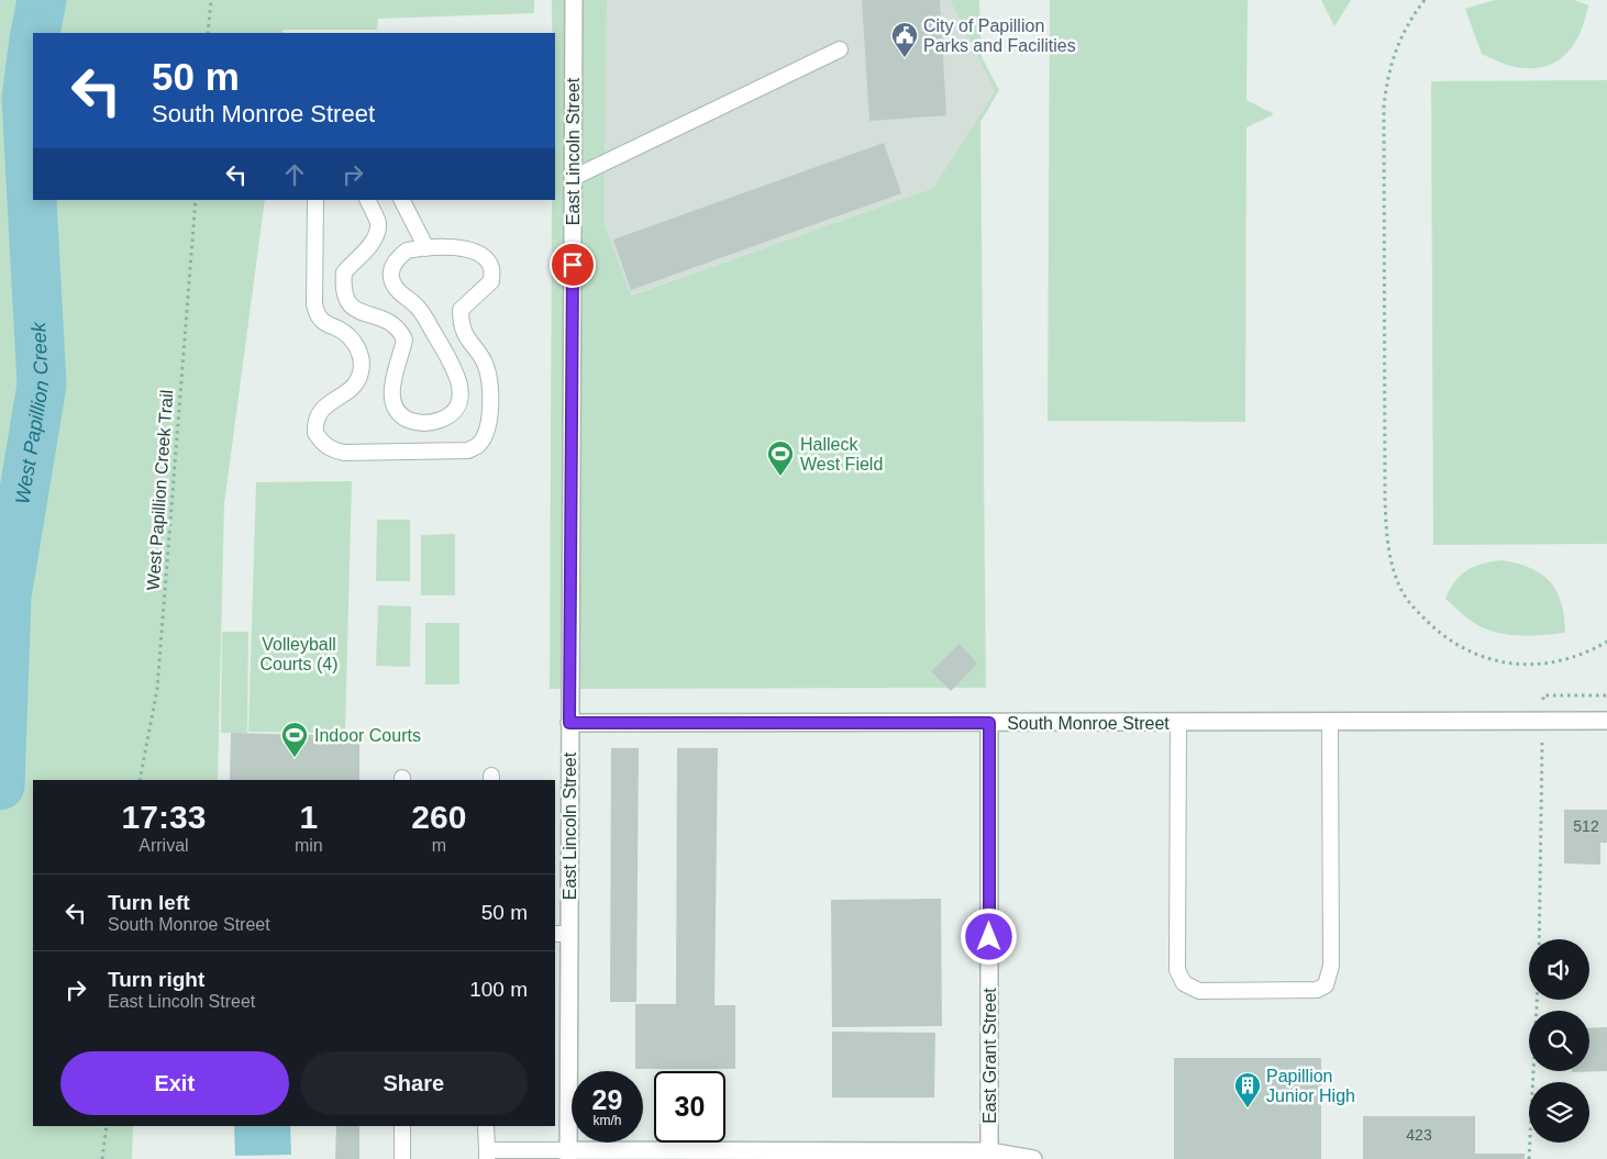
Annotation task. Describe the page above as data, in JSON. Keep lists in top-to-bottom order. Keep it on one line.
{"streets":{"street":["East Lincoln Street","South Monroe Street","East Grant Street"],"path":["West Papillion Creek Trail"]},"crossings":[["East Lincoln Street","South Monroe Street"],["South Monroe Street","East Grant Street"]],"water":["West Papillion Creek"],"parks":["Volleyball Courts (4)"],"places":{"public building":["City of Papillion Parks and Facilities"],"sports":["Halleck West Field","Indoor Courts"],"building":["Papillion Junior High"]},"house_numbers":["512","423"],"page":{"turn":["50 m","South Monroe Street"],"eta":["17:33","Arrival","1","min","260","m"],"list":[{"name":"Turn left","note":"South Monroe Street","value":"50 m"},{"name":"Turn right","note":"East Lincoln Street","value":"100 m"}],"buttons":["Exit","Share"],"speed":"29 km/h","limit":"30"}}
